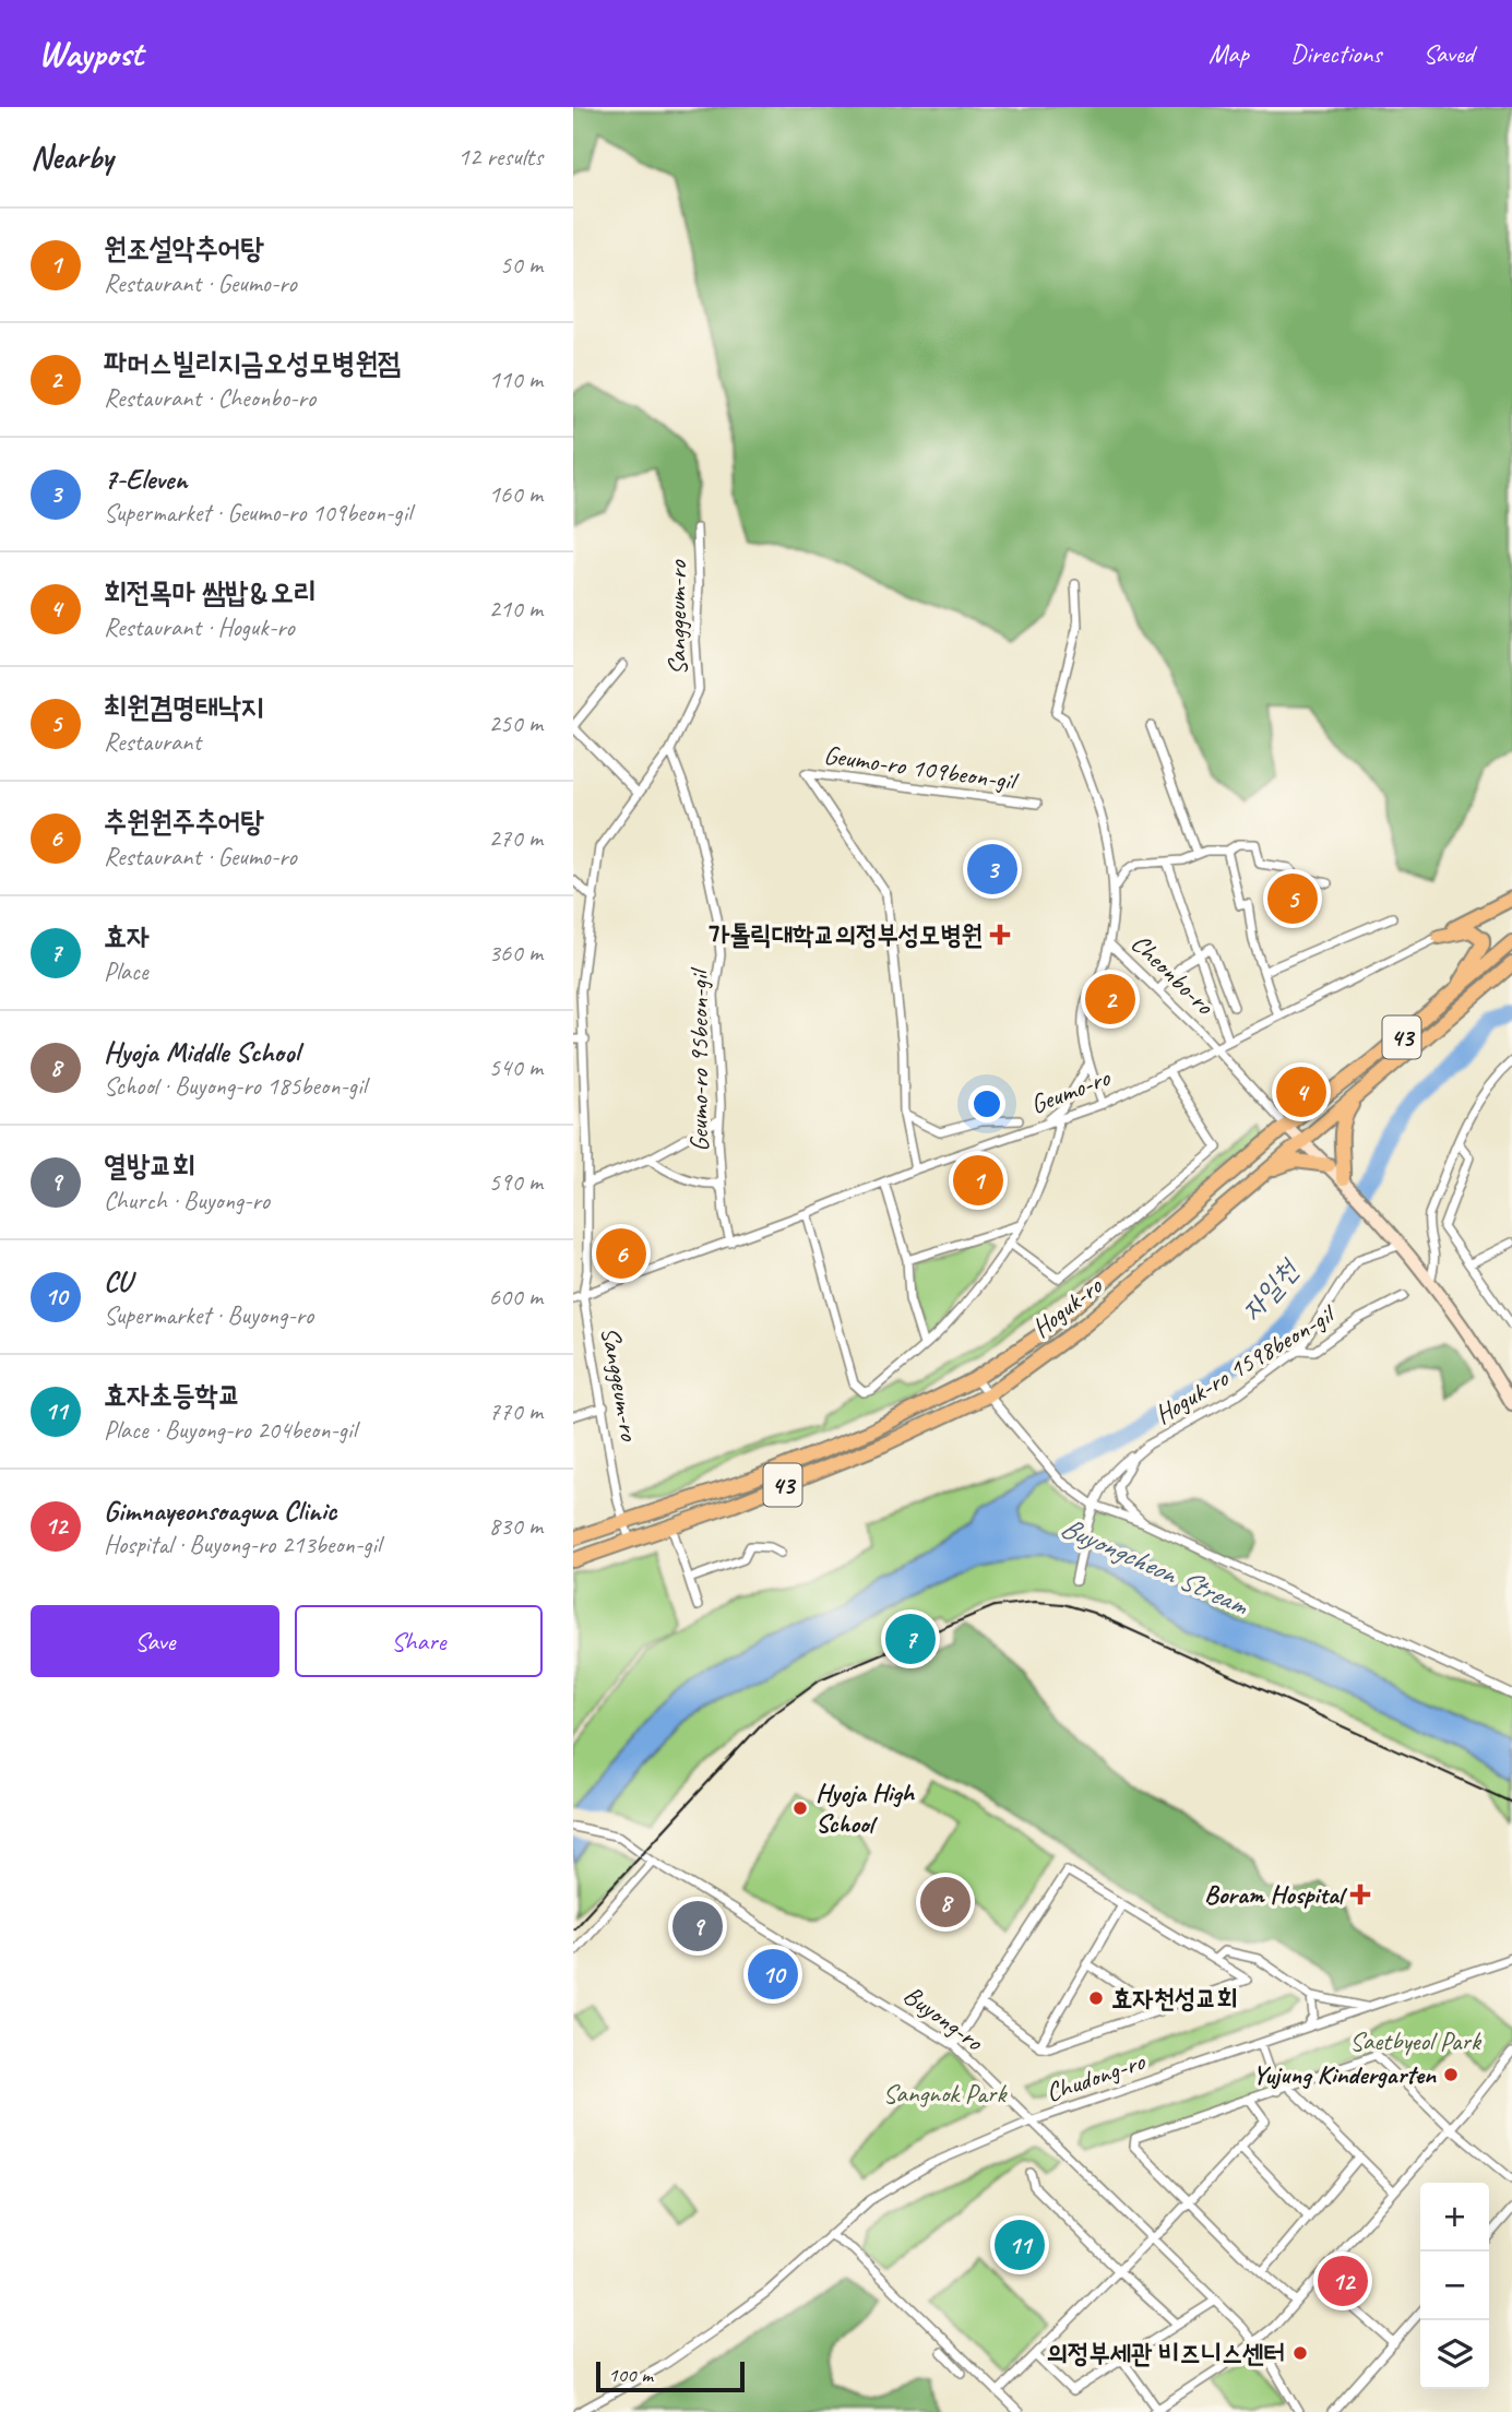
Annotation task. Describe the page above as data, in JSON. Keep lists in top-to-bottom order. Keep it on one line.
{"streets":{"main road":["Cheonbo-ro","43","Hoguk-ro"],"street":["Sanggeum-ro","Geumo-ro 109beon-gil","Geumo-ro 95beon-gil","Geumo-ro","Hoguk-ro 1598beon-gil","Buyong-ro","Chudong-ro"]},"crossings":[["Sanggeum-ro","Geumo-ro 95beon-gil"],["Sanggeum-ro","Geumo-ro"],["Sanggeum-ro","Hoguk-ro"],["Geumo-ro 109beon-gil","Geumo-ro"],["Cheonbo-ro","Geumo-ro"],["Cheonbo-ro","Hoguk-ro"],["Geumo-ro 95beon-gil","Geumo-ro"],["Buyong-ro","Chudong-ro"]],"water":["자일천","Buyongcheon Stream"],"parks":["Saetbyeol Park","Sangnok Park"],"places":{"health":["가톨릭대학교의정부성모병원","Boram Hospital"],"other":["Hyoja High School","효자천성교회","Yujung Kindergarten","의정부세관 비즈니스센터"]},"scale_bar":"100 m","page":{"header":"Waypost","nav":["Map","Directions","Saved"],"heading":["Nearby","12 results"],"list":[{"mark":"1","name":"원조설악추어탕","note":"Restaurant · Geumo-ro","value":"50 m"},{"mark":"2","name":"파머스빌리지금오성모병원점","note":"Restaurant · Cheonbo-ro","value":"110 m"},{"mark":"3","name":"7-Eleven","note":"Supermarket · Geumo-ro 109beon-gil","value":"160 m"},{"mark":"4","name":"회전목마 쌈밥＆오리","note":"Restaurant · Hoguk-ro","value":"210 m"},{"mark":"5","name":"최원겸명태낙지","note":"Restaurant","value":"250 m"},{"mark":"6","name":"추원원주추어탕","note":"Restaurant · Geumo-ro","value":"270 m"},{"mark":"7","name":"효자","note":"Place","value":"360 m"},{"mark":"8","name":"Hyoja Middle School","note":"School · Buyong-ro 185beon-gil","value":"540 m"},{"mark":"9","name":"열방교회","note":"Church · Buyong-ro","value":"590 m"},{"mark":"10","name":"CU","note":"Supermarket · Buyong-ro","value":"600 m"},{"mark":"11","name":"효자초등학교","note":"Place · Buyong-ro 204beon-gil","value":"770 m"},{"mark":"12","name":"Gimnayeonsoagwa Clinic","note":"Hospital · Buyong-ro 213beon-gil","value":"830 m"}],"pins":["3","5","2","4","1","6","7","8","9","10","11","12"],"buttons":["Save","Share"],"map_buttons":["+","−"],"scale":"100 m"}}
